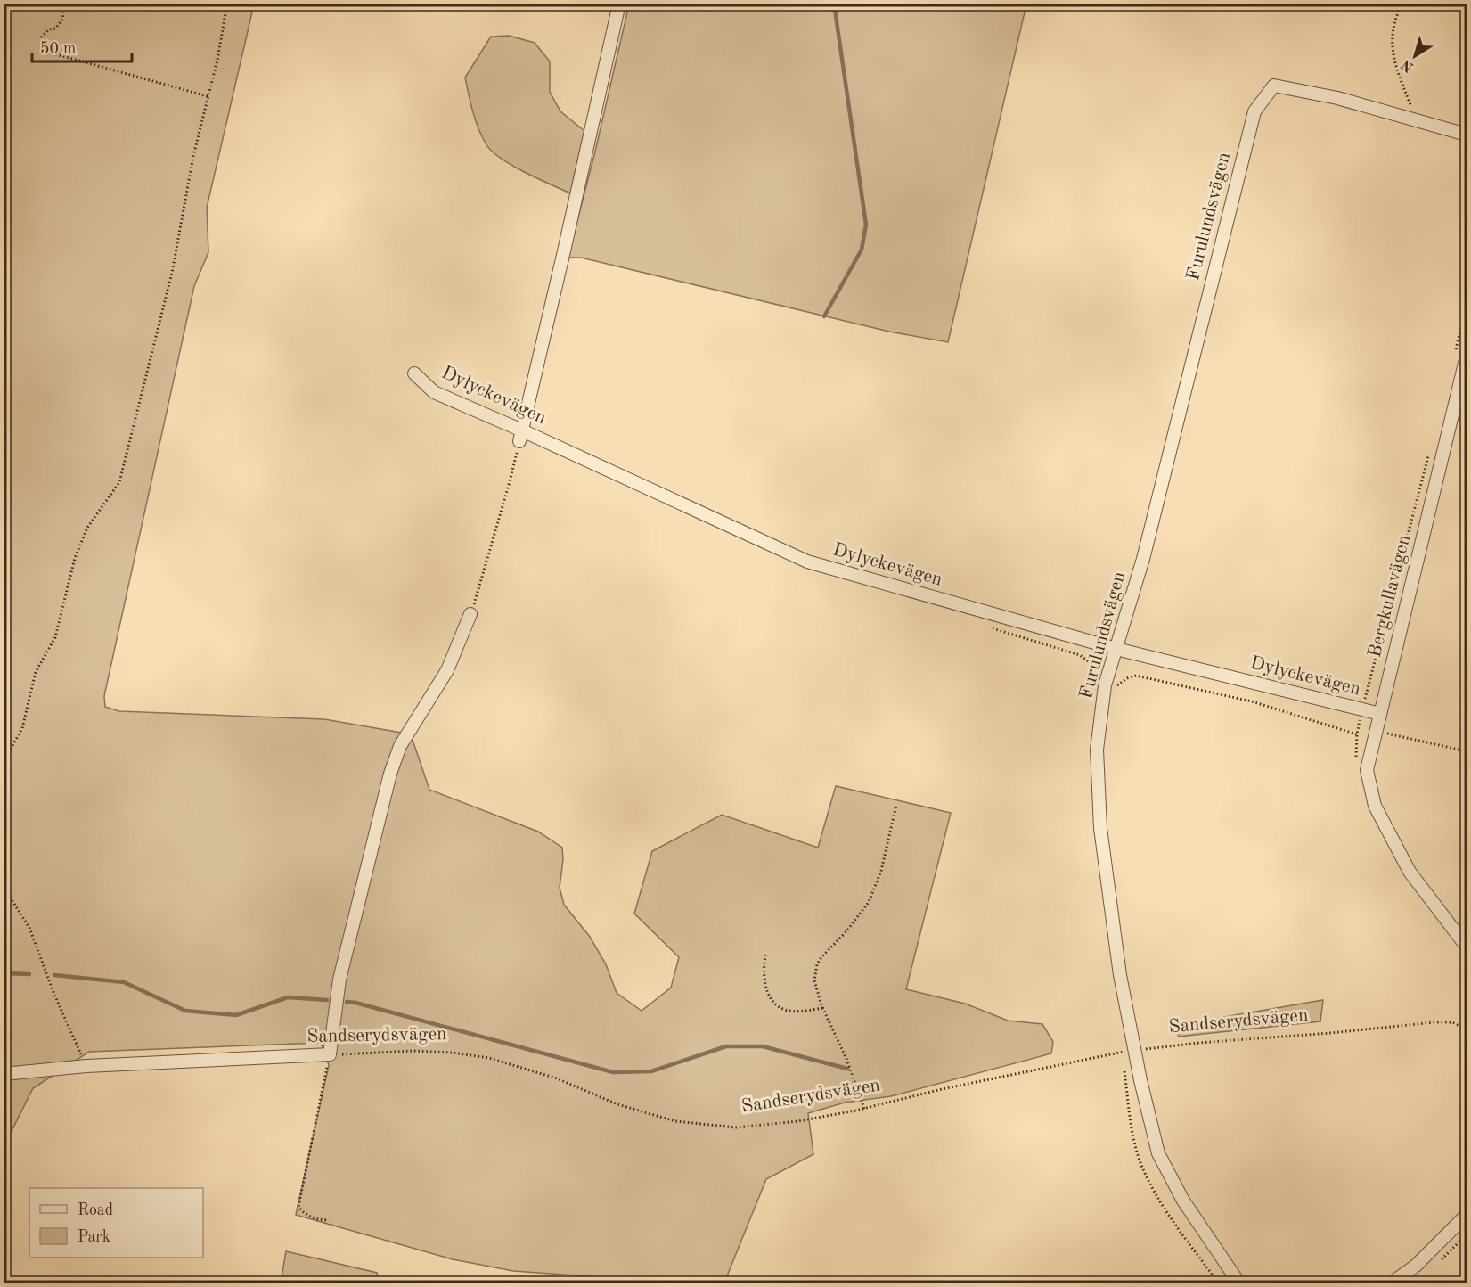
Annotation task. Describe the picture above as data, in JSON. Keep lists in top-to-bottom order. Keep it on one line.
{"streets":{"street":["Furulundsvägen","Dylyckevägen","Bergkullavägen","Sandserydsvägen"]},"crossings":[["Furulundsvägen","Dylyckevägen"],["Furulundsvägen","Sandserydsvägen"],["Dylyckevägen","Bergkullavägen"]],"legend":["Road","Park"],"scale_bar":"50 m","north":"bottom left"}
